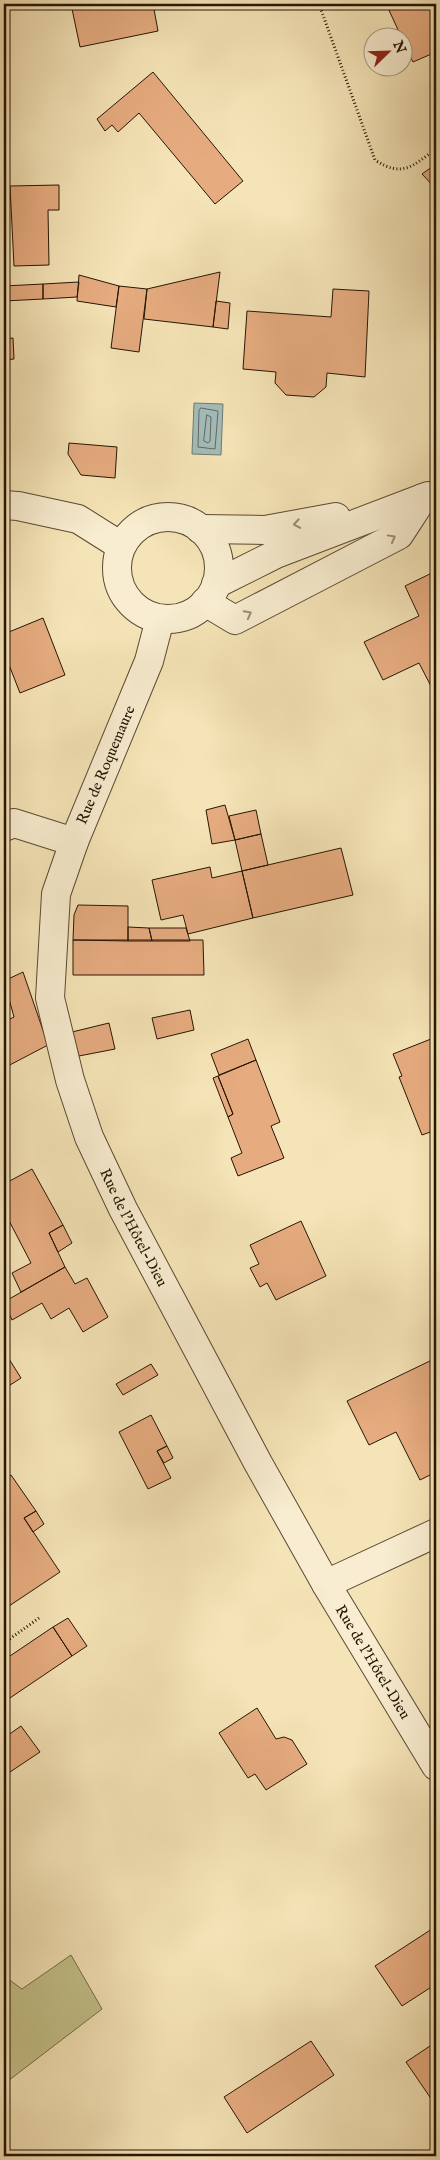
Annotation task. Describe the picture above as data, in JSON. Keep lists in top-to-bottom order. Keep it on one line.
{"streets":{"street":["Rue de Roquemaure","Rue de l'Hôtel-Dieu"]},"crossings":[["Rue de Roquemaure","Rue de l'Hôtel-Dieu"]],"north":"top right"}
